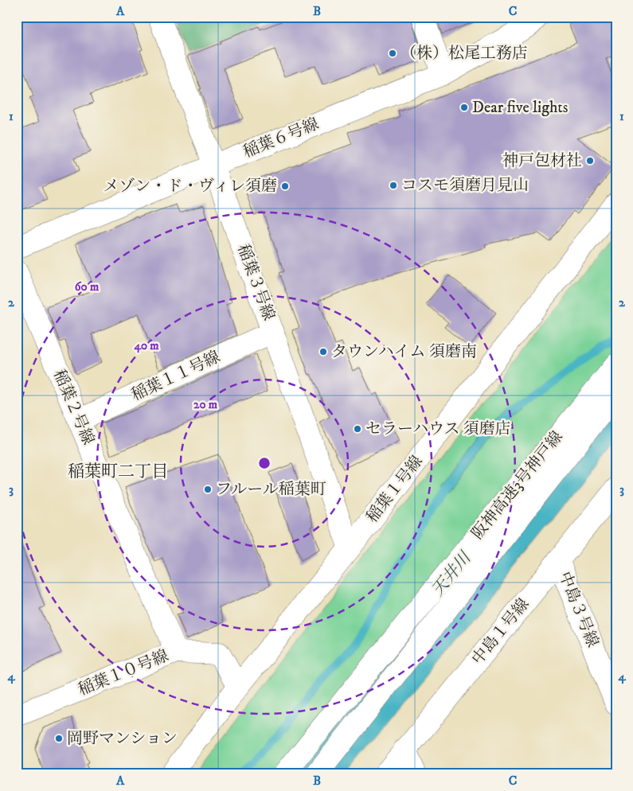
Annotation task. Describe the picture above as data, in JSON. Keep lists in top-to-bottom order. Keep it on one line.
{"streets":{"main road":["稲葉６号線","稲葉３号線","稲葉１１号線","稲葉２号線","阪神高速3号神戸線","稲葉１号線","中島３号線","中島１号線","稲葉１０号線"]},"crossings":[["稲葉６号線","稲葉３号線"],["稲葉３号線","稲葉１１号線"],["稲葉３号線","稲葉１号線"],["稲葉１１号線","稲葉２号線"],["稲葉２号線","稲葉１０号線"],["稲葉１号線","稲葉１０号線"],["中島３号線","中島１号線"]],"districts":["稲葉町二丁目"],"water":["天井川"],"places":["（株）松尾工務店","Dear five lights","神戸包材社","コスモ須磨月見山","メゾン・ド・ヴィレ須磨","タウンハイム 須磨南","セラーハウス 須磨店","フルール稲葉町","岡野マンション"],"grid":{"columns":["A","B","C"],"rows":["1","2","3","4"]},"rings":["60 m","40 m","20 m"]}
